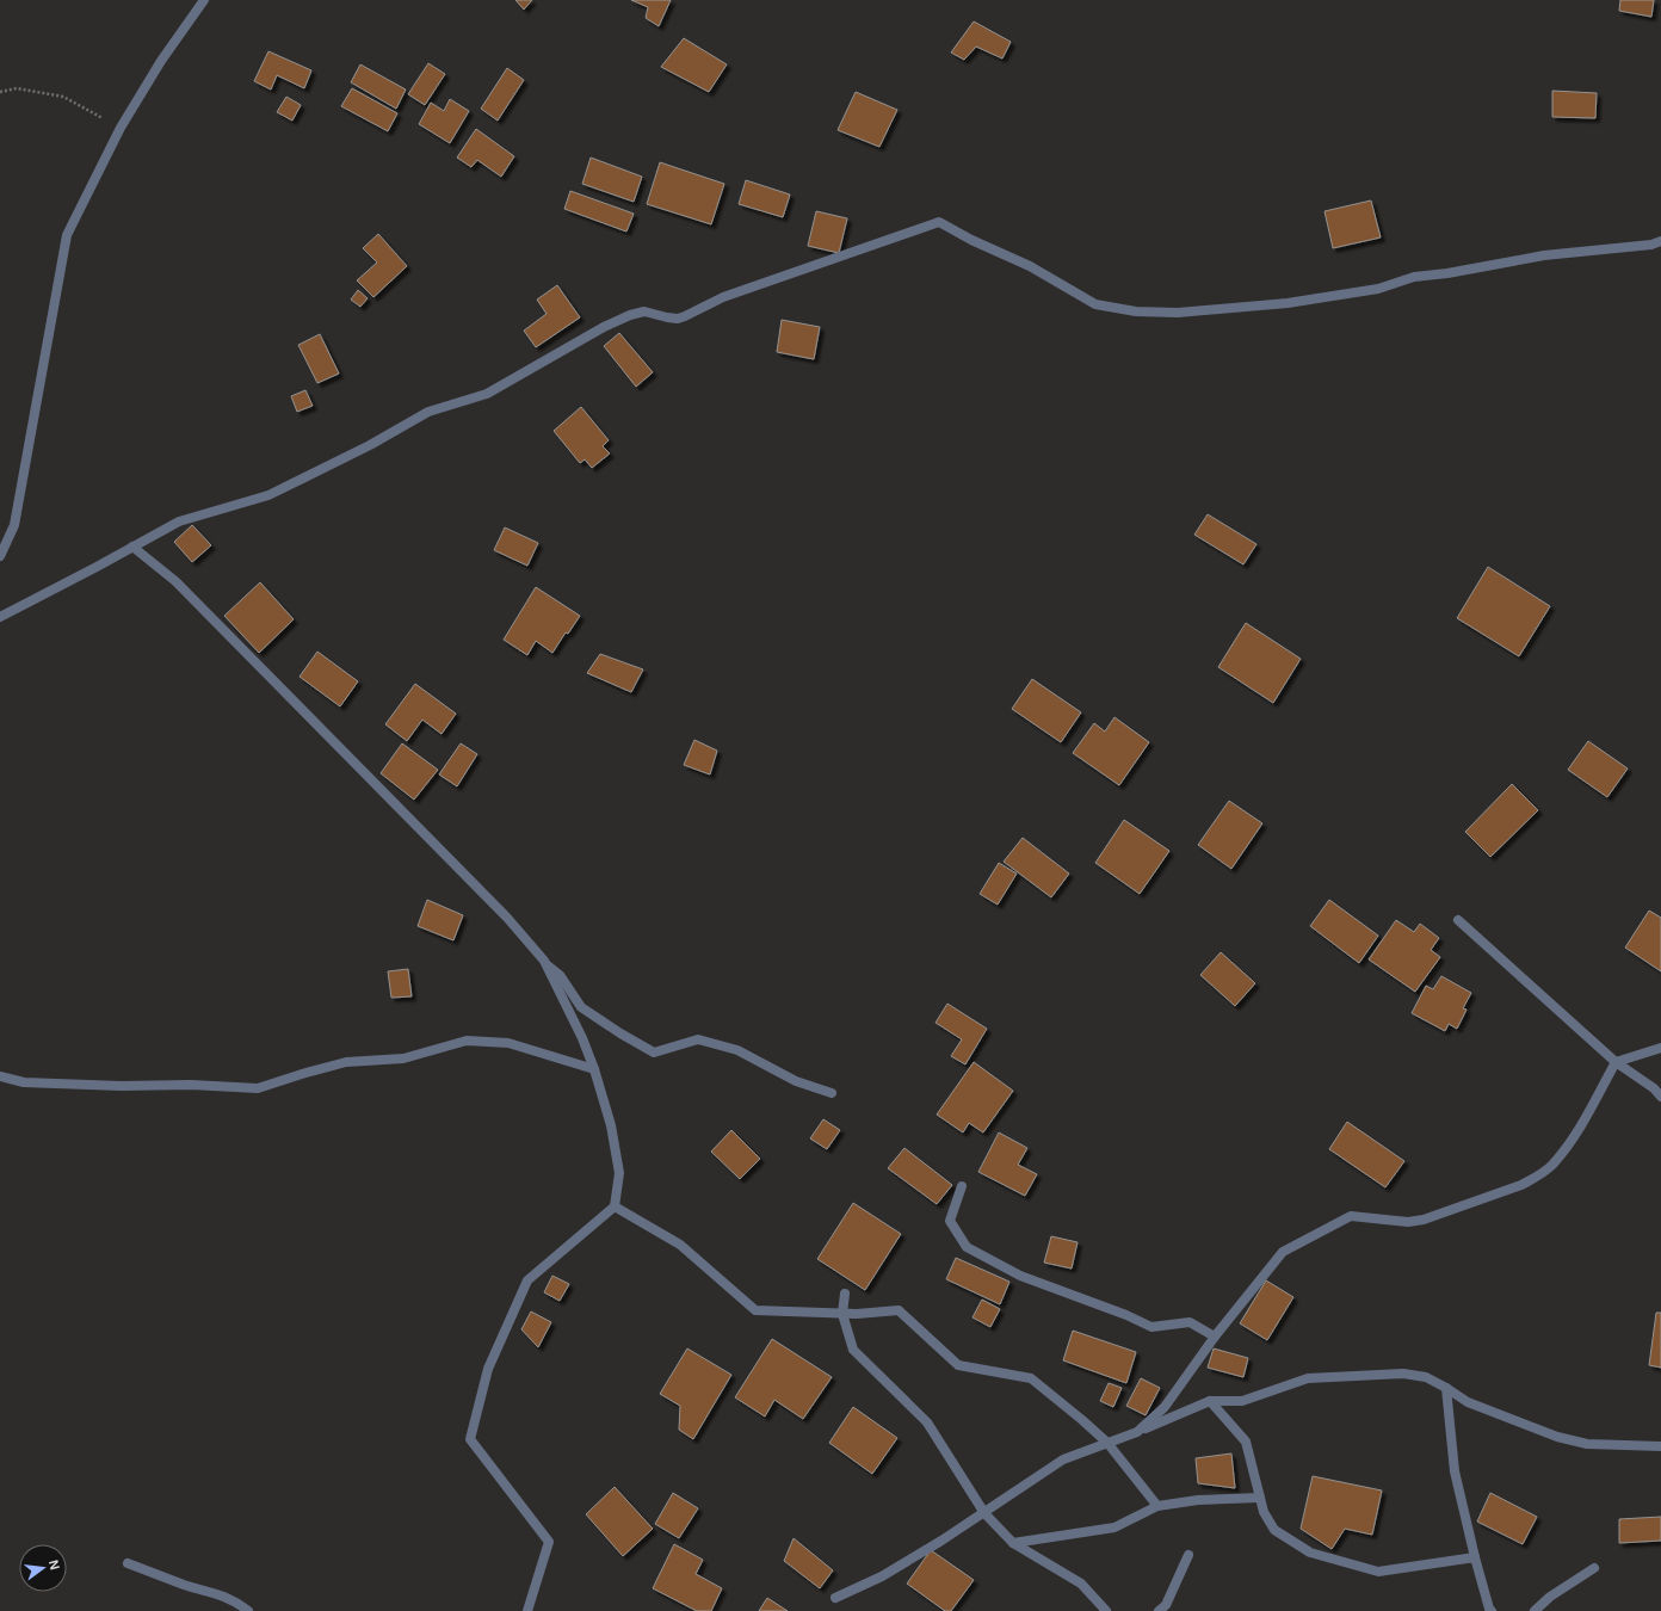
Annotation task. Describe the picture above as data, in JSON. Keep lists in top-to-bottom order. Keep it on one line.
{"north":"right"}
